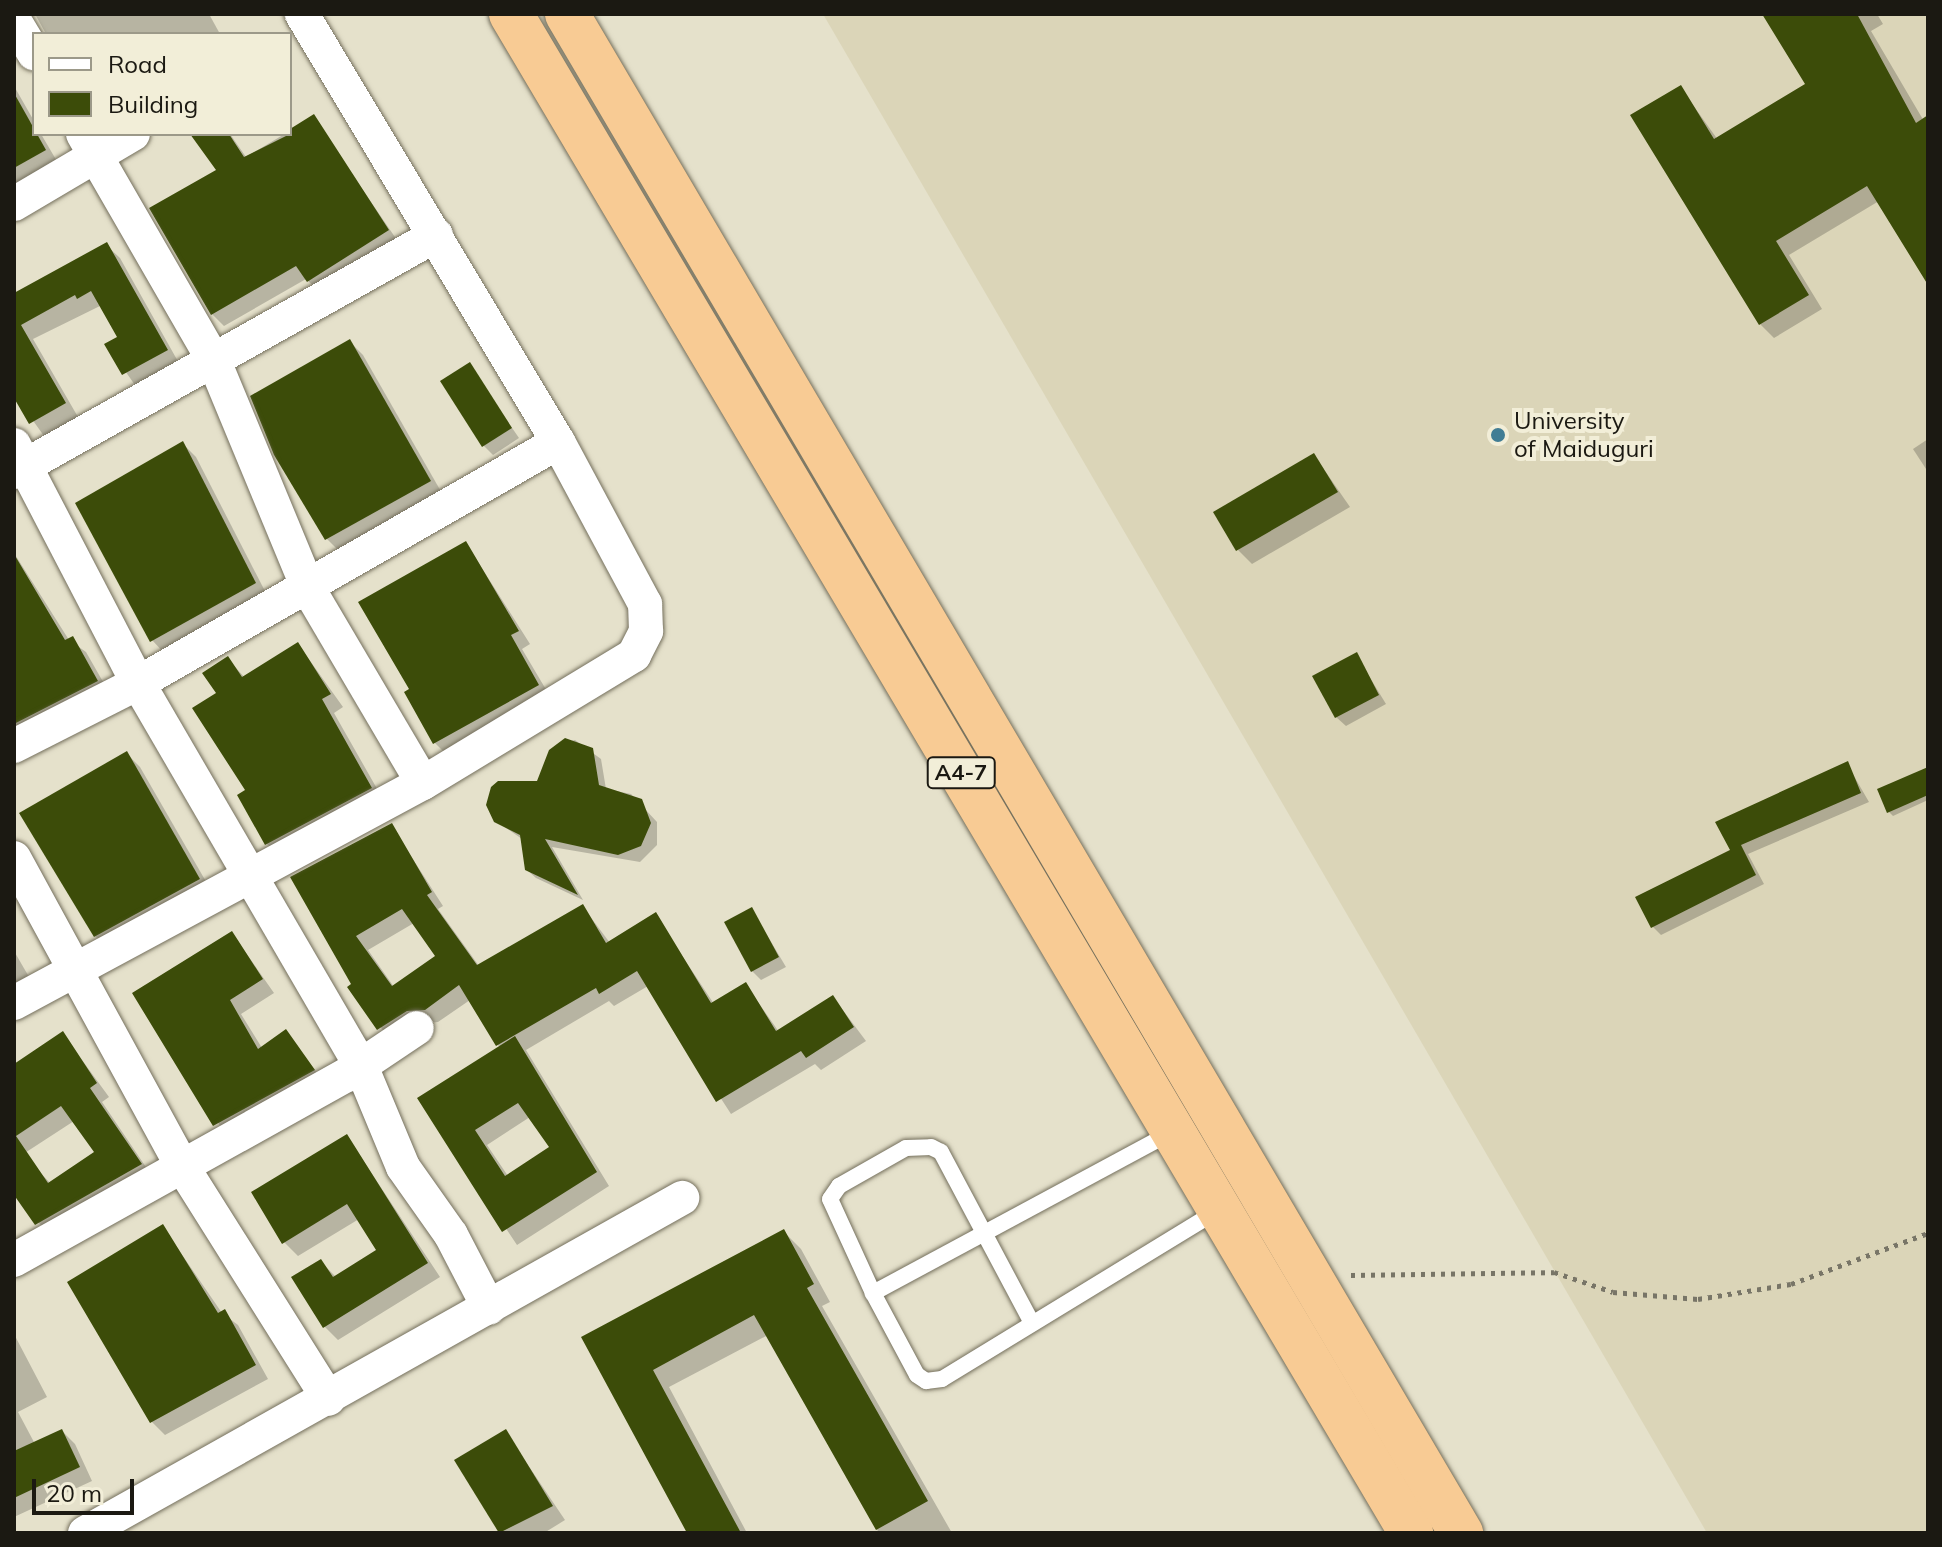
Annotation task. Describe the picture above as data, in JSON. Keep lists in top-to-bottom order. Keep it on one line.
{"streets":{"highway":["A4-7"]},"places":["University of Maiduguri"],"legend":["Road","Building"],"scale_bar":"20 m"}
